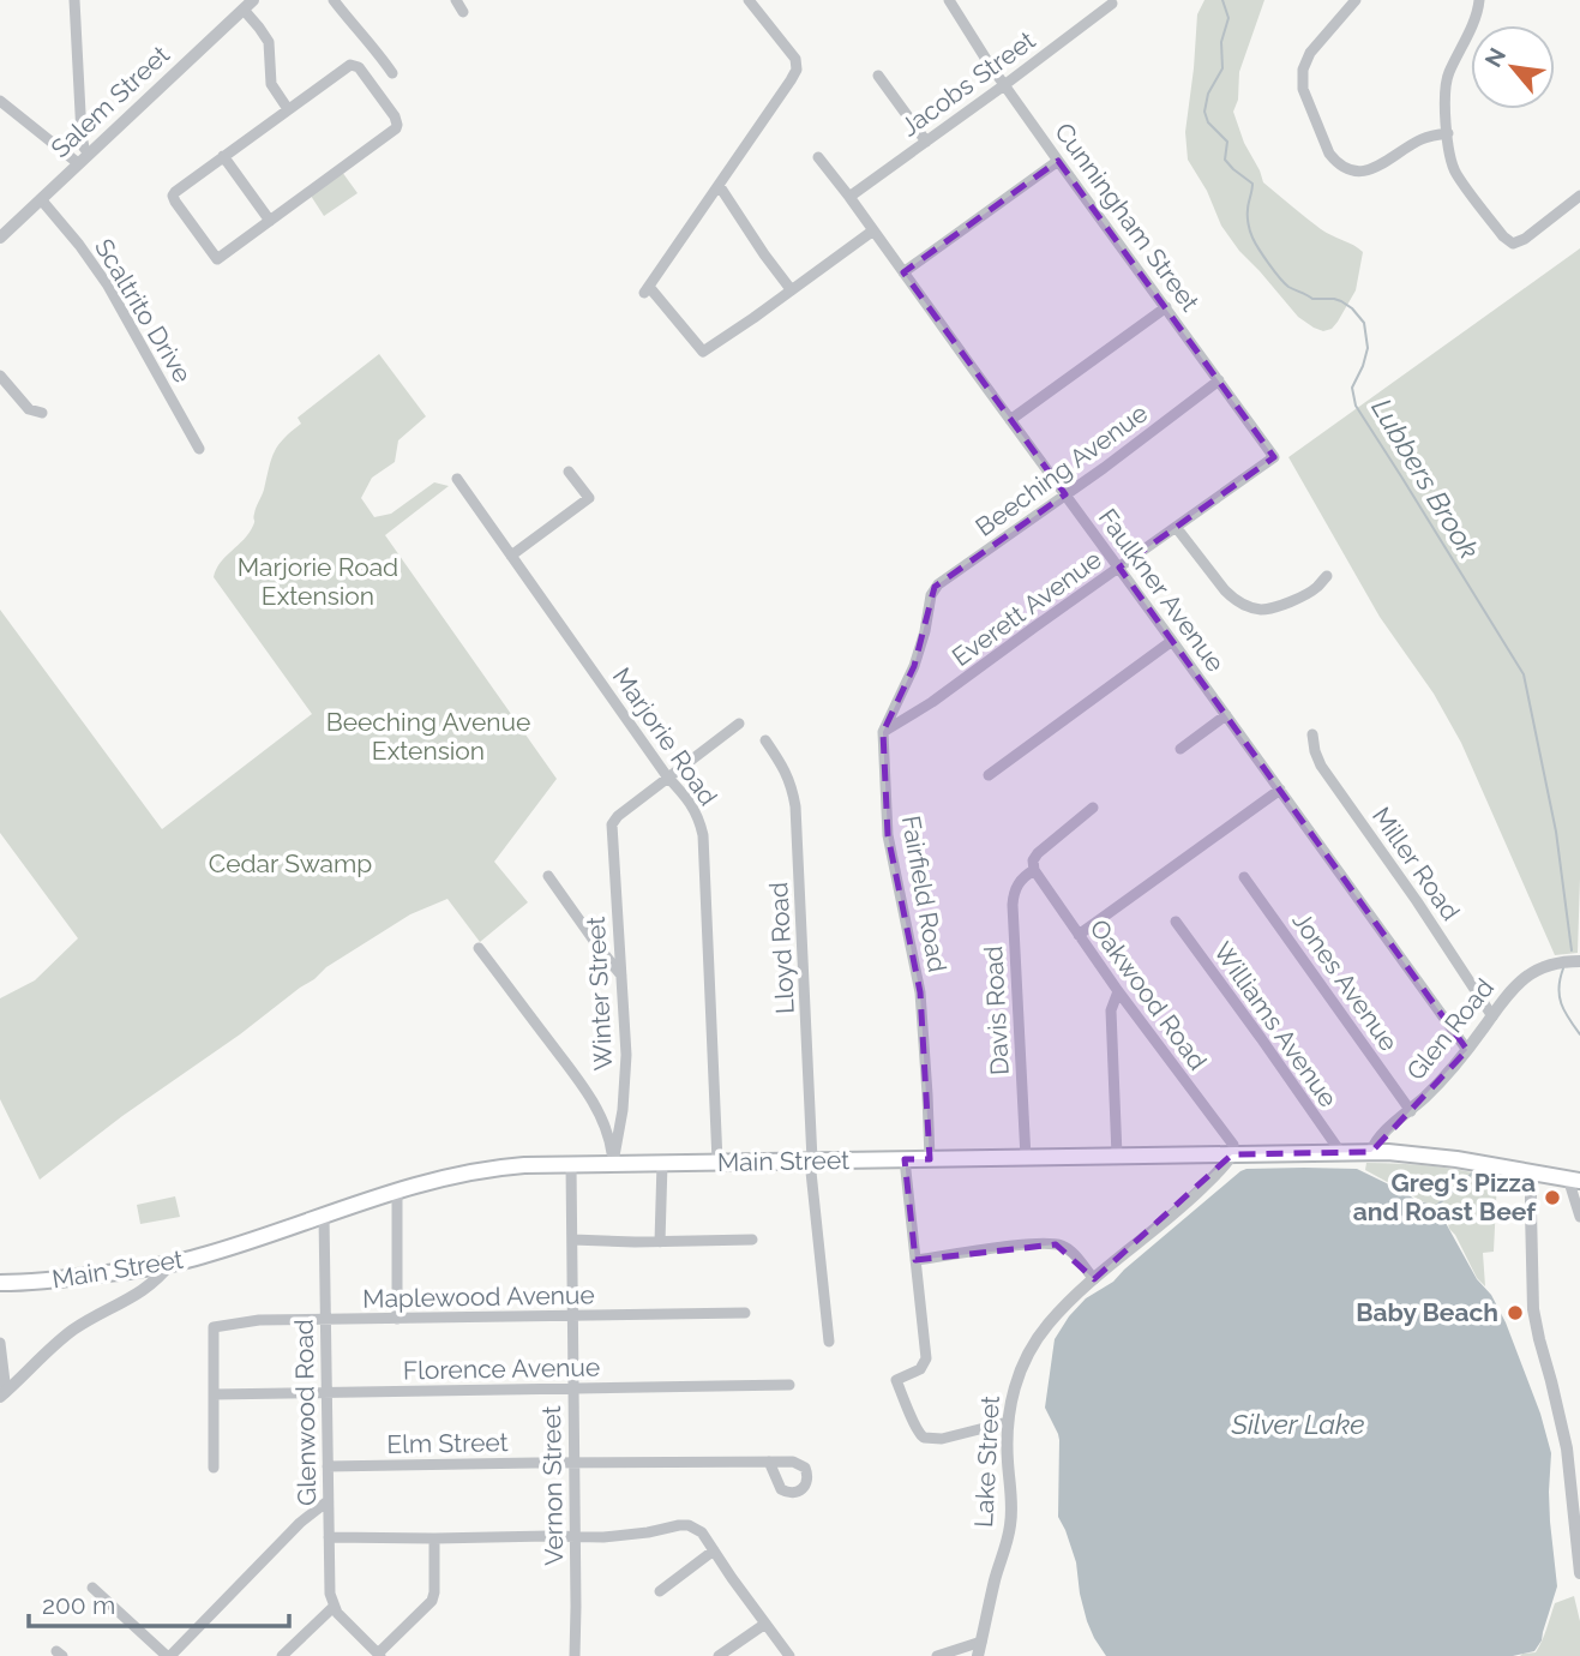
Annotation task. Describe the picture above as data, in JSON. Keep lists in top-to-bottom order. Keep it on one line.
{"streets":{"main road":["Main Street"],"street":["Jacobs Street","Salem Street","Cunningham Street","Scaltrito Drive","Beeching Avenue","Faulkner Avenue","Everett Avenue","Marjorie Road","Miller Road","Fairfield Road","Lloyd Road","Jones Avenue","Winter Street","Oakwood Road","Davis Road","Williams Avenue","Glen Road","Maplewood Avenue","Florence Avenue","Glenwood Road","Elm Street","Lake Street","Vernon Street"]},"crossings":[["Jacobs Street","Cunningham Street"],["Jacobs Street","Faulkner Avenue"],["Salem Street","Scaltrito Drive"],["Cunningham Street","Beeching Avenue"],["Cunningham Street","Everett Avenue"],["Beeching Avenue","Faulkner Avenue"],["Beeching Avenue","Fairfield Road"],["Faulkner Avenue","Everett Avenue"],["Faulkner Avenue","Glen Road"],["Everett Avenue","Fairfield Road"],["Marjorie Road","Winter Street"],["Marjorie Road","Main Street"],["Miller Road","Glen Road"],["Fairfield Road","Main Street"],["Lloyd Road","Main Street"],["Jones Avenue","Glen Road"],["Winter Street","Main Street"],["Oakwood Road","Davis Road"],["Oakwood Road","Main Street"],["Oakwood Road","Lake Street"],["Davis Road","Main Street"],["Williams Avenue","Main Street"],["Glen Road","Main Street"],["Main Street","Glenwood Road"],["Main Street","Lake Street"],["Main Street","Vernon Street"],["Maplewood Avenue","Florence Avenue"],["Maplewood Avenue","Glenwood Road"],["Maplewood Avenue","Vernon Street"],["Florence Avenue","Glenwood Road"],["Florence Avenue","Vernon Street"],["Glenwood Road","Elm Street"],["Elm Street","Vernon Street"]],"water":["Lubbers Brook","Silver Lake"],"parks":["Marjorie Road Extension","Beeching Avenue Extension","Cedar Swamp"],"places":["Greg's Pizza and Roast Beef","Baby Beach"],"scale_bar":"200 m","north":"top left"}
